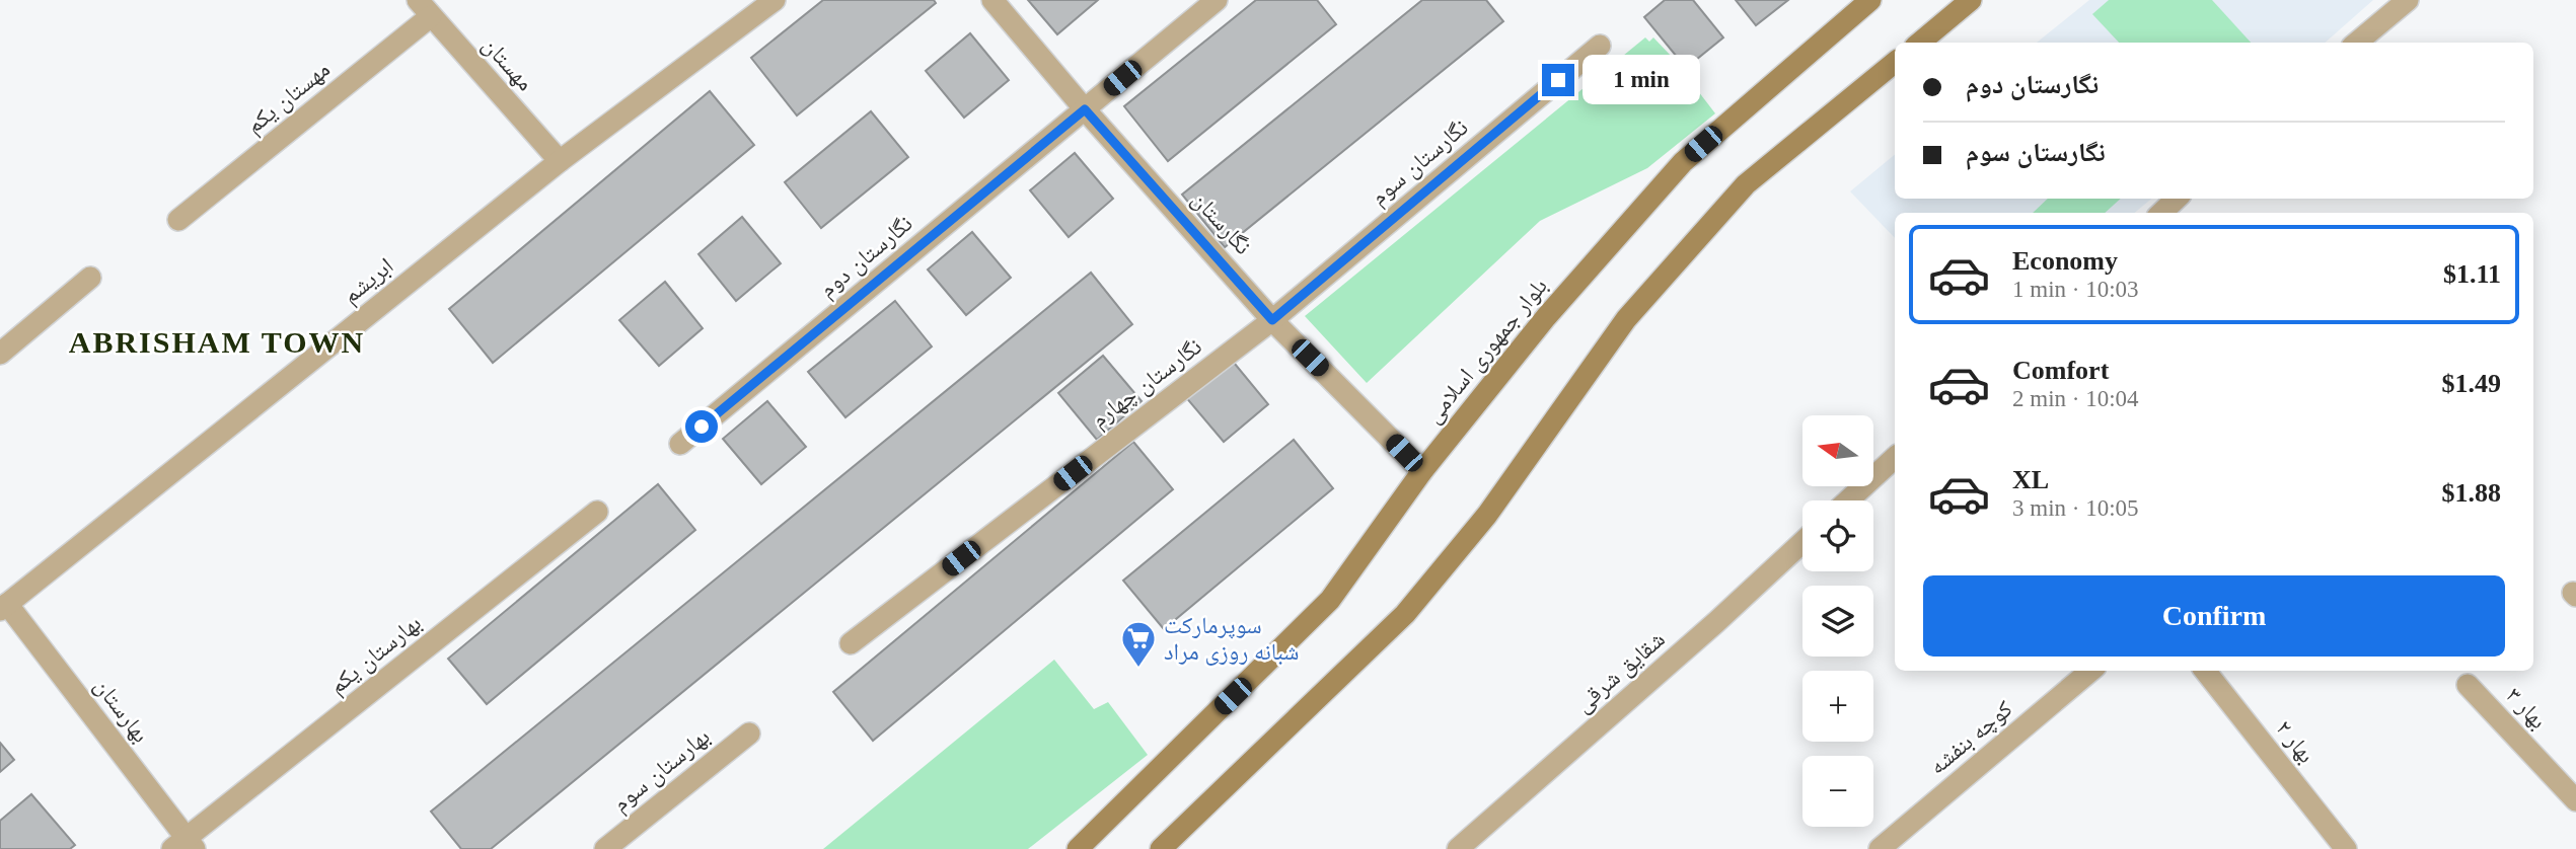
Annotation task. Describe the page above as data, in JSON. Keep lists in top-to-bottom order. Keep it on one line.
{"streets":{"main road":["بلوار جمهوری اسلامی"],"street":["مهستان","مهستان یکم","نگارستان سوم","نگارستان","نگارستان دوم","ابریشم","نگارستان چهارم","بهارستان یکم","شقایق شرقی","بهار ۳","بهارستان","کوچه بنفشه","بهار ۲","بهارستان سوم"]},"crossings":[["مهستان","مهستان یکم"],["مهستان","ابریشم"],["نگارستان سوم","نگارستان"],["نگارستان سوم","نگارستان چهارم"],["نگارستان","نگارستان دوم"],["نگارستان","بلوار جمهوری اسلامی"],["نگارستان","نگارستان چهارم"],["ابریشم","بهارستان"],["بهارستان یکم","بهارستان"]],"districts":["ABRISHAM TOWN"],"places":{"supermarket":["سوپرمارکت شبانه روزی مراد"]},"north":"left","page":{"banner":["نگارستان دوم","نگارستان سوم"],"bubble":"1 min","list":[{"name":"Economy","note":"1 min · 10:03","value":"$1.11"},{"name":"Comfort","note":"2 min · 10:04","value":"$1.49"},{"name":"XL","note":"3 min · 10:05","value":"$1.88"}],"map_buttons":["+","−"],"buttons":"Confirm"}}
